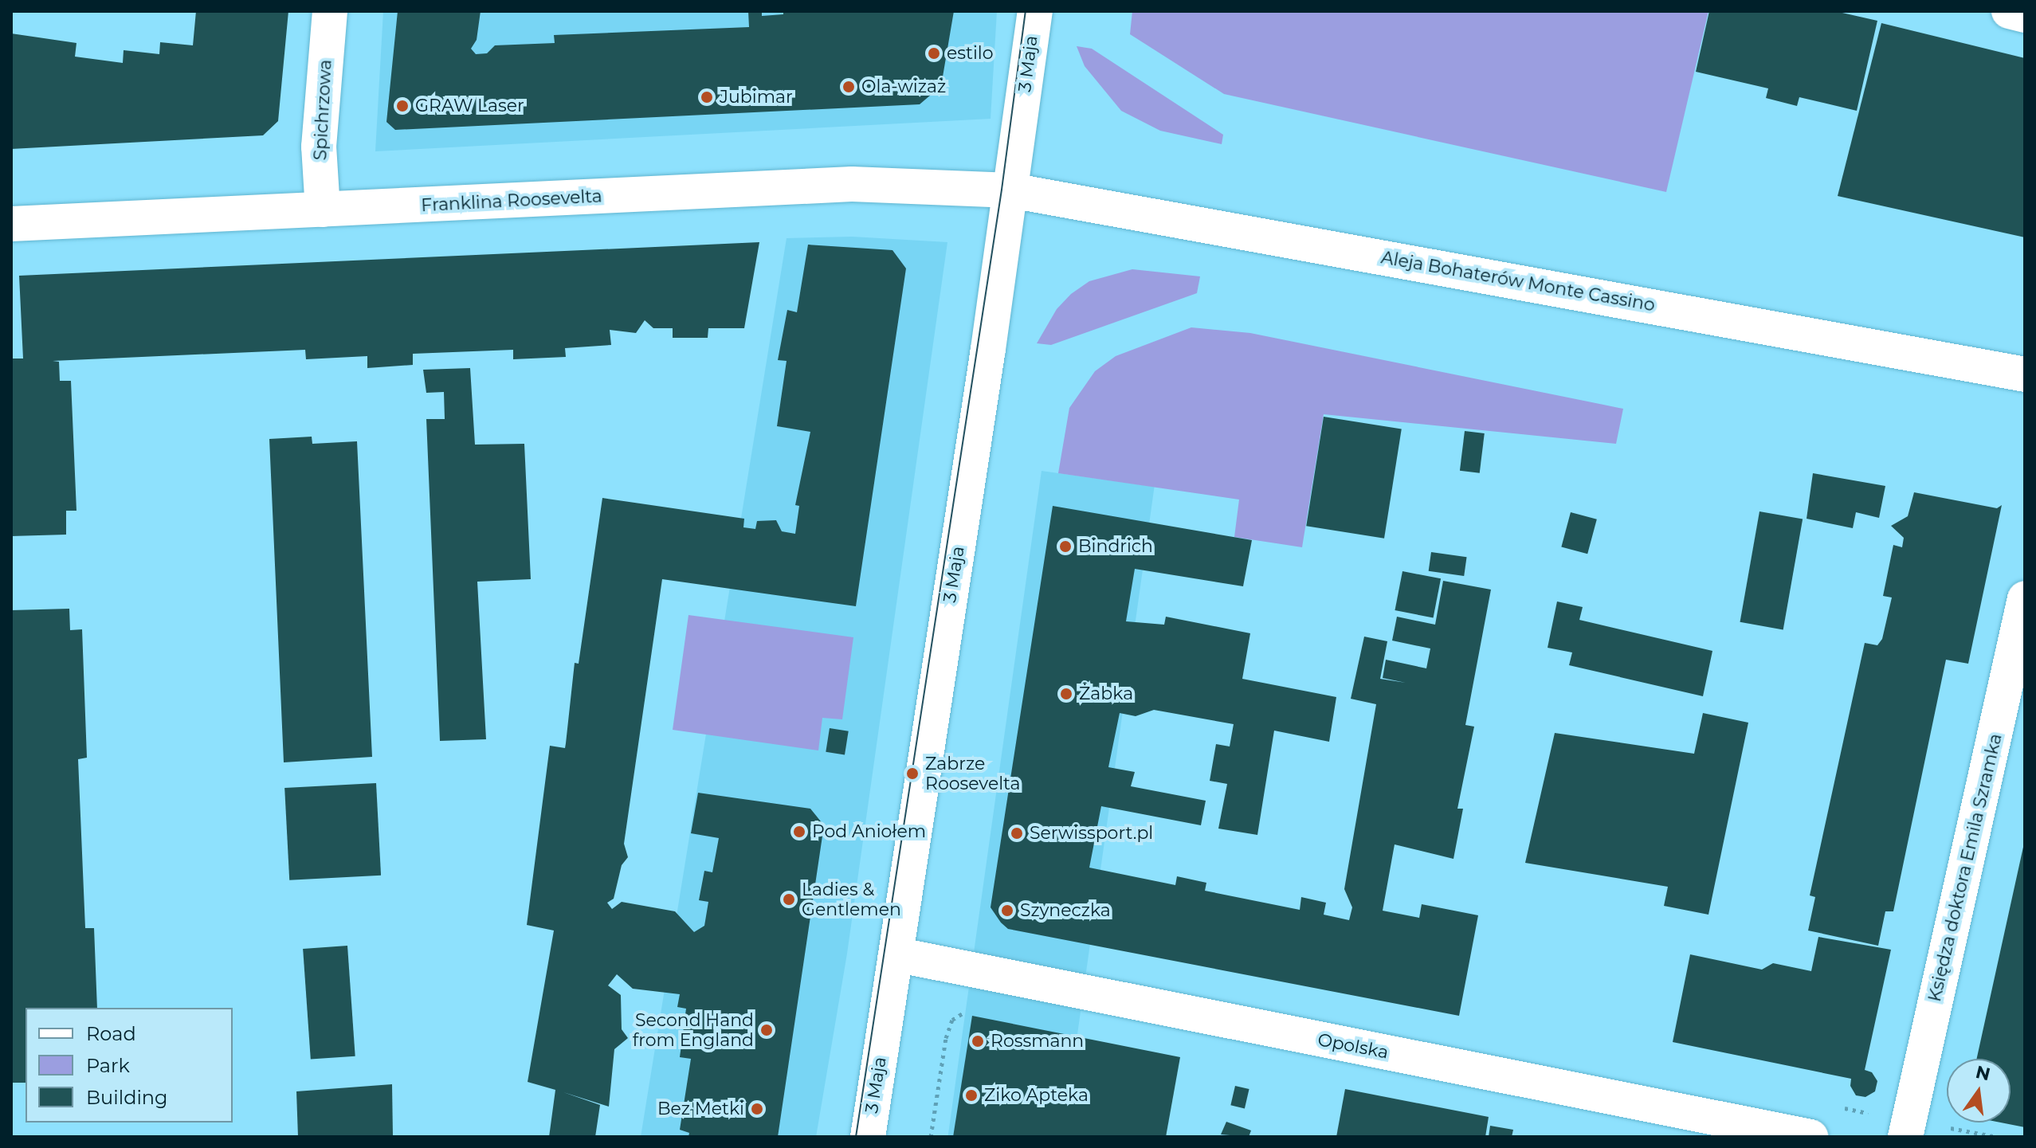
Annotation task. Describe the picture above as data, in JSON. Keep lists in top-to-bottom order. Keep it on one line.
{"streets":{"street":["3 Maja","Spichrzowa","Franklina Roosevelta","Aleja Bohaterów Monte Cassino","Księdza doktora Emila Szramka","Opolska"]},"crossings":[["3 Maja","Franklina Roosevelta"],["3 Maja","Aleja Bohaterów Monte Cassino"],["3 Maja","Opolska"],["Spichrzowa","Franklina Roosevelta"],["Franklina Roosevelta","Aleja Bohaterów Monte Cassino"]],"places":["estilo","Ola-wizaż","Jubimar","GRAW Laser","Bindrich","Żabka","Zabrze Roosevelta","Pod Aniołem","Serwissport.pl","Ladies & Gentlemen","Szyneczka","Second Hand from England","Rossmann","Ziko Apteka","Bez Metki"],"legend":["Road","Park","Building"],"north":"top"}
